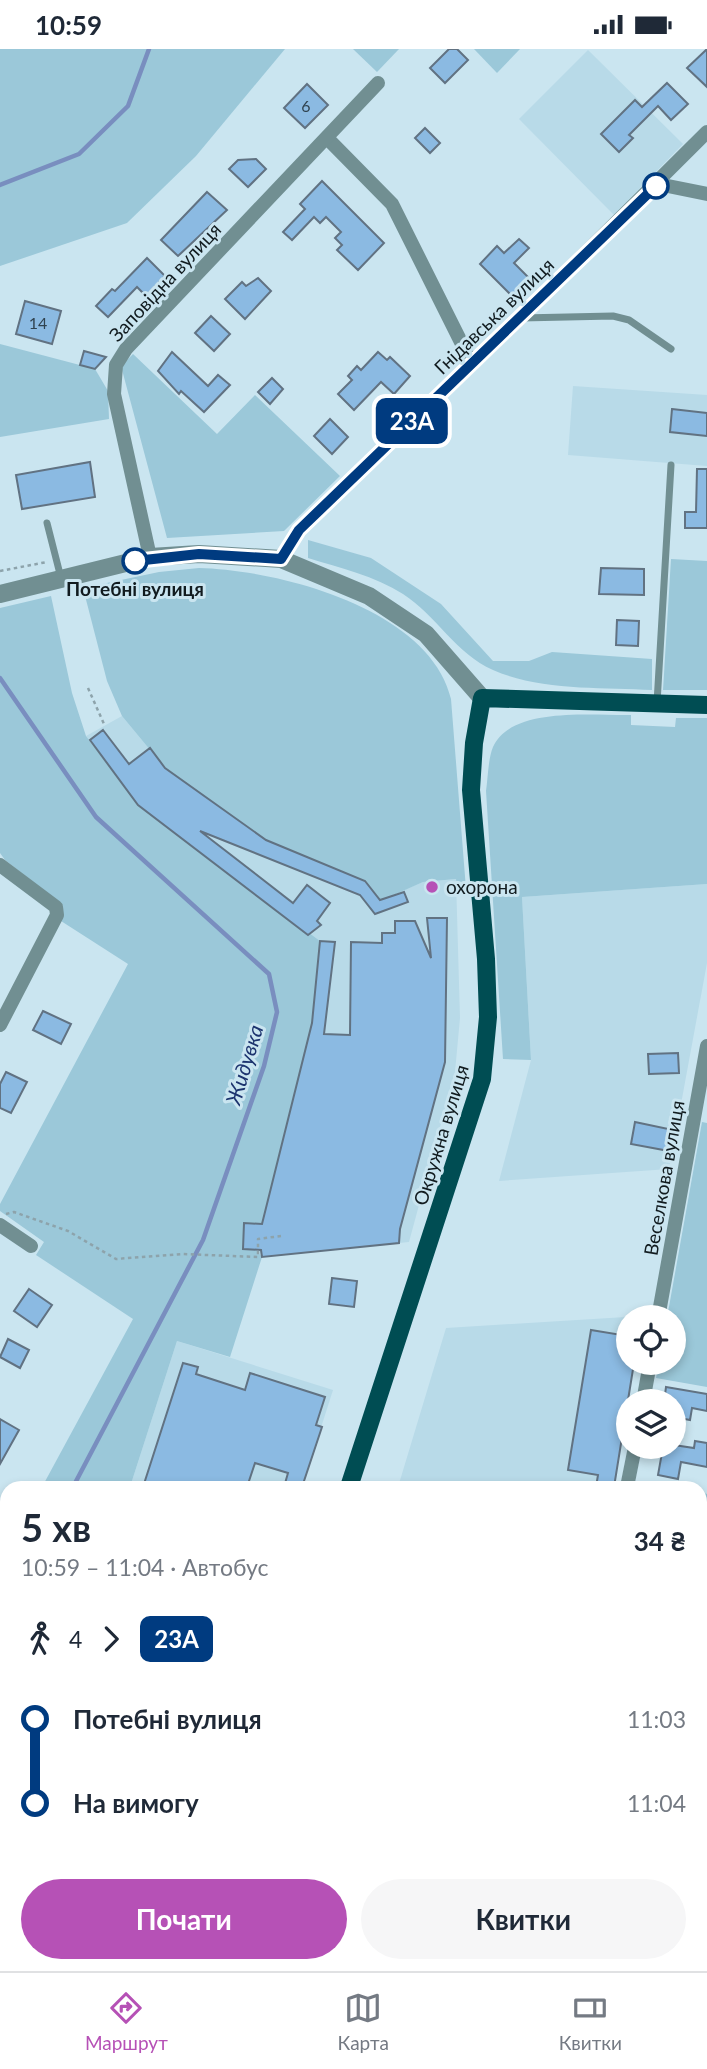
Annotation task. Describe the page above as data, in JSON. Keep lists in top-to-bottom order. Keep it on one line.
{"streets":{"main road":["Окружна вулиця"],"street":["Заповідна вулиця","Гнідавська вулиця","Веселкова вулиця"]},"water":["Жидувка"],"places":["Потебні вулиця","охорона"],"lines":["bus line 23А"],"house_numbers":["6","14"],"page":{"status":"10:59","on_map":"23А","heading":["5 хв","10:59 – 11:04 · Автобус","34 ₴"],"legs":["4","23А"],"list":[{"name":"Потебні вулиця","value":"11:03"},{"name":"На вимогу","value":"11:04"}],"buttons":["Почати","Квитки"],"tabs":["Маршрут","Карта","Квитки"]}}
